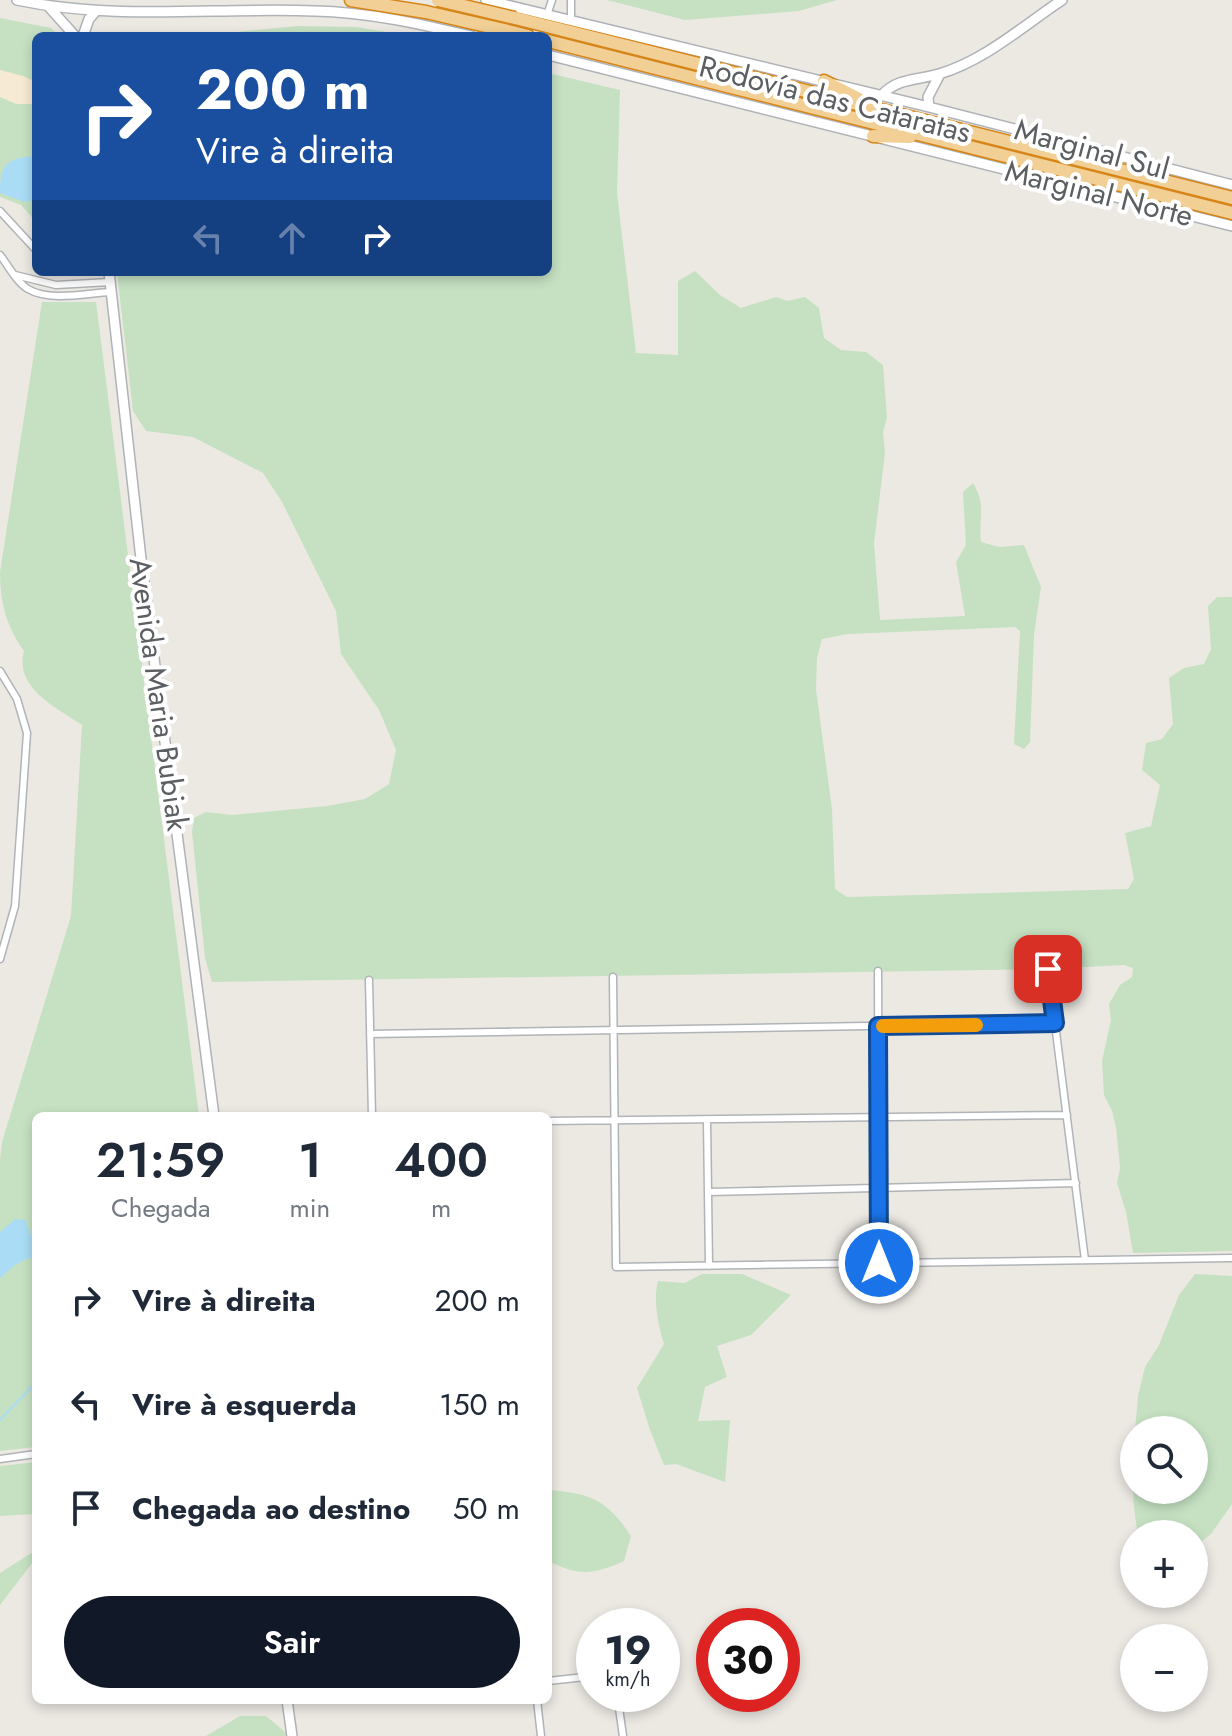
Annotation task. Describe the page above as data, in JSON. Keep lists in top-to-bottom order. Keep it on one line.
{"streets":{"highway":["Rodovía das Cataratas"],"street":["Marginal Sul","Marginal Norte","Avenida Maria Bubiak"]},"page":{"turn":["200 m","Vire à direita"],"eta":["21:59","Chegada","1","min","400","m"],"list":[{"name":"Vire à direita","value":"200 m"},{"name":"Vire à esquerda","value":"150 m"},{"name":"Chegada ao destino","value":"50 m"}],"map_buttons":["+","−"],"buttons":"Sair","speed":"19 km/h","limit":"30"}}
